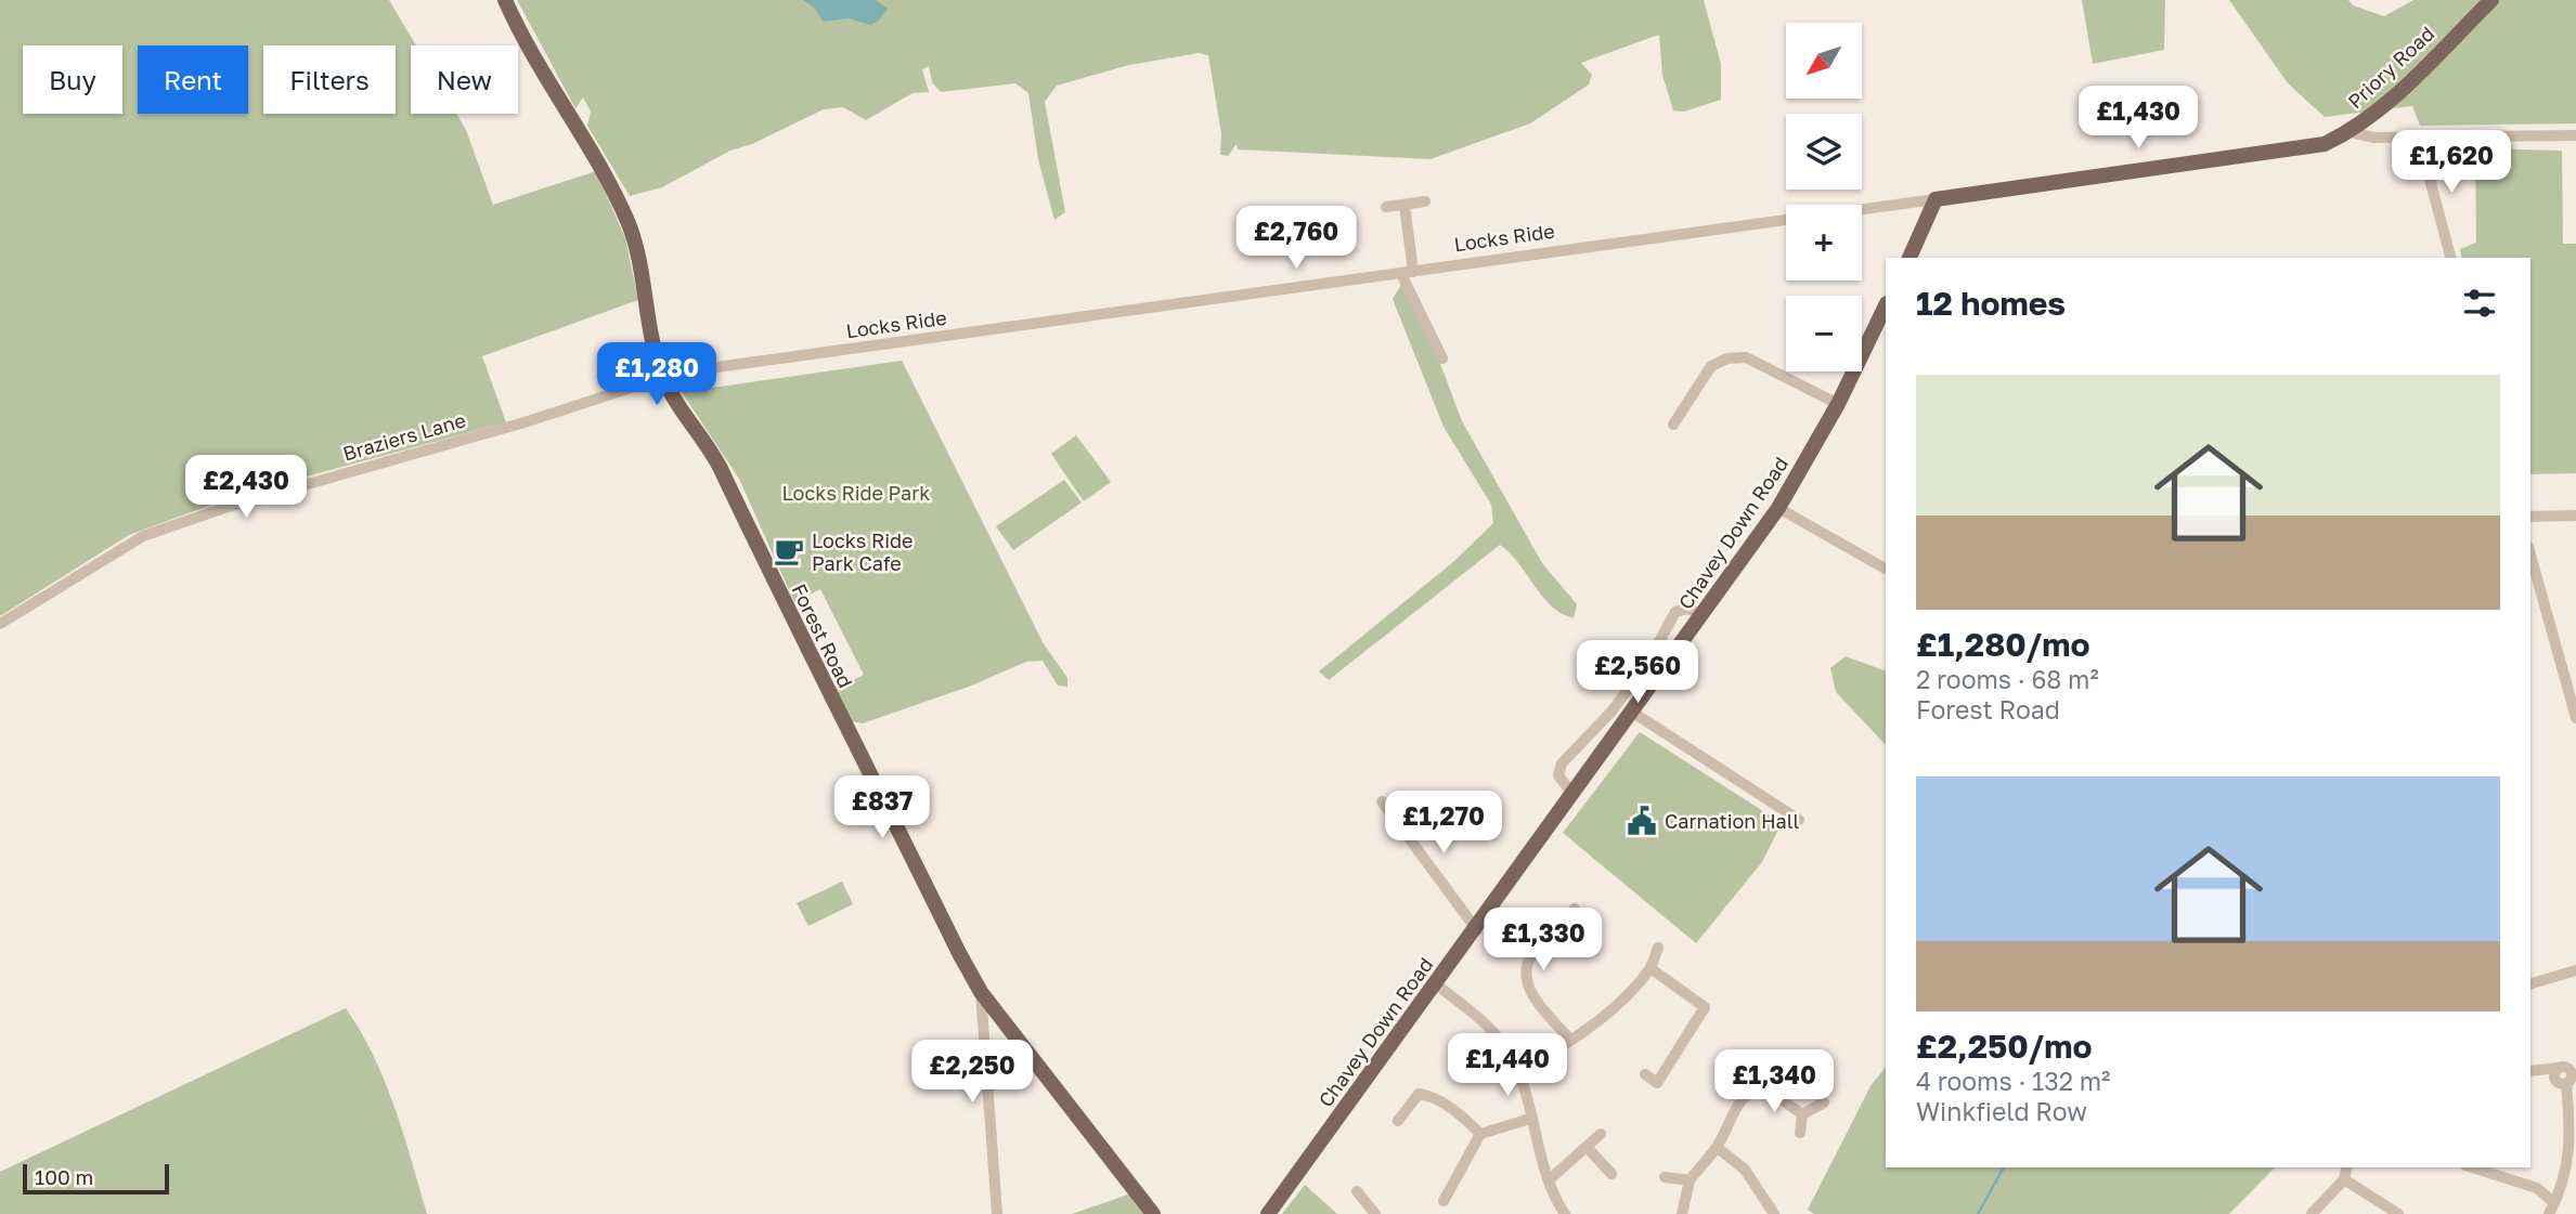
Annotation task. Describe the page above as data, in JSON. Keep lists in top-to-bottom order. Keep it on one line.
{"streets":{"main road":["Priory Road","Locks Ride","Chavey Down Road","Forest Road"],"street":["Braziers Lane"]},"crossings":[["Priory Road","Locks Ride"],["Locks Ride","Braziers Lane"],["Locks Ride","Forest Road"],["Braziers Lane","Forest Road"]],"parks":["Locks Ride Park"],"places":{"cafe":["Locks Ride Park Cafe"],"public building":["Carnation Hall"]},"scale_bar":"100 m","north":"bottom left","page":{"map_buttons":["+","−"],"chip":["Buy","Rent","Filters","New"],"price":["£1,430","£1,620","£2,760","£1,280","£2,430","£2,560","£837","£1,270","£1,330","£1,440","£2,250","£1,340"],"heading":"12 homes","list":[{"name":"£1,280/mo","note":"2 rooms · 68 m² · Forest Road"},{"name":"£2,250/mo","note":"4 rooms · 132 m² · Winkfield Row"}],"scale":"100 m"}}
